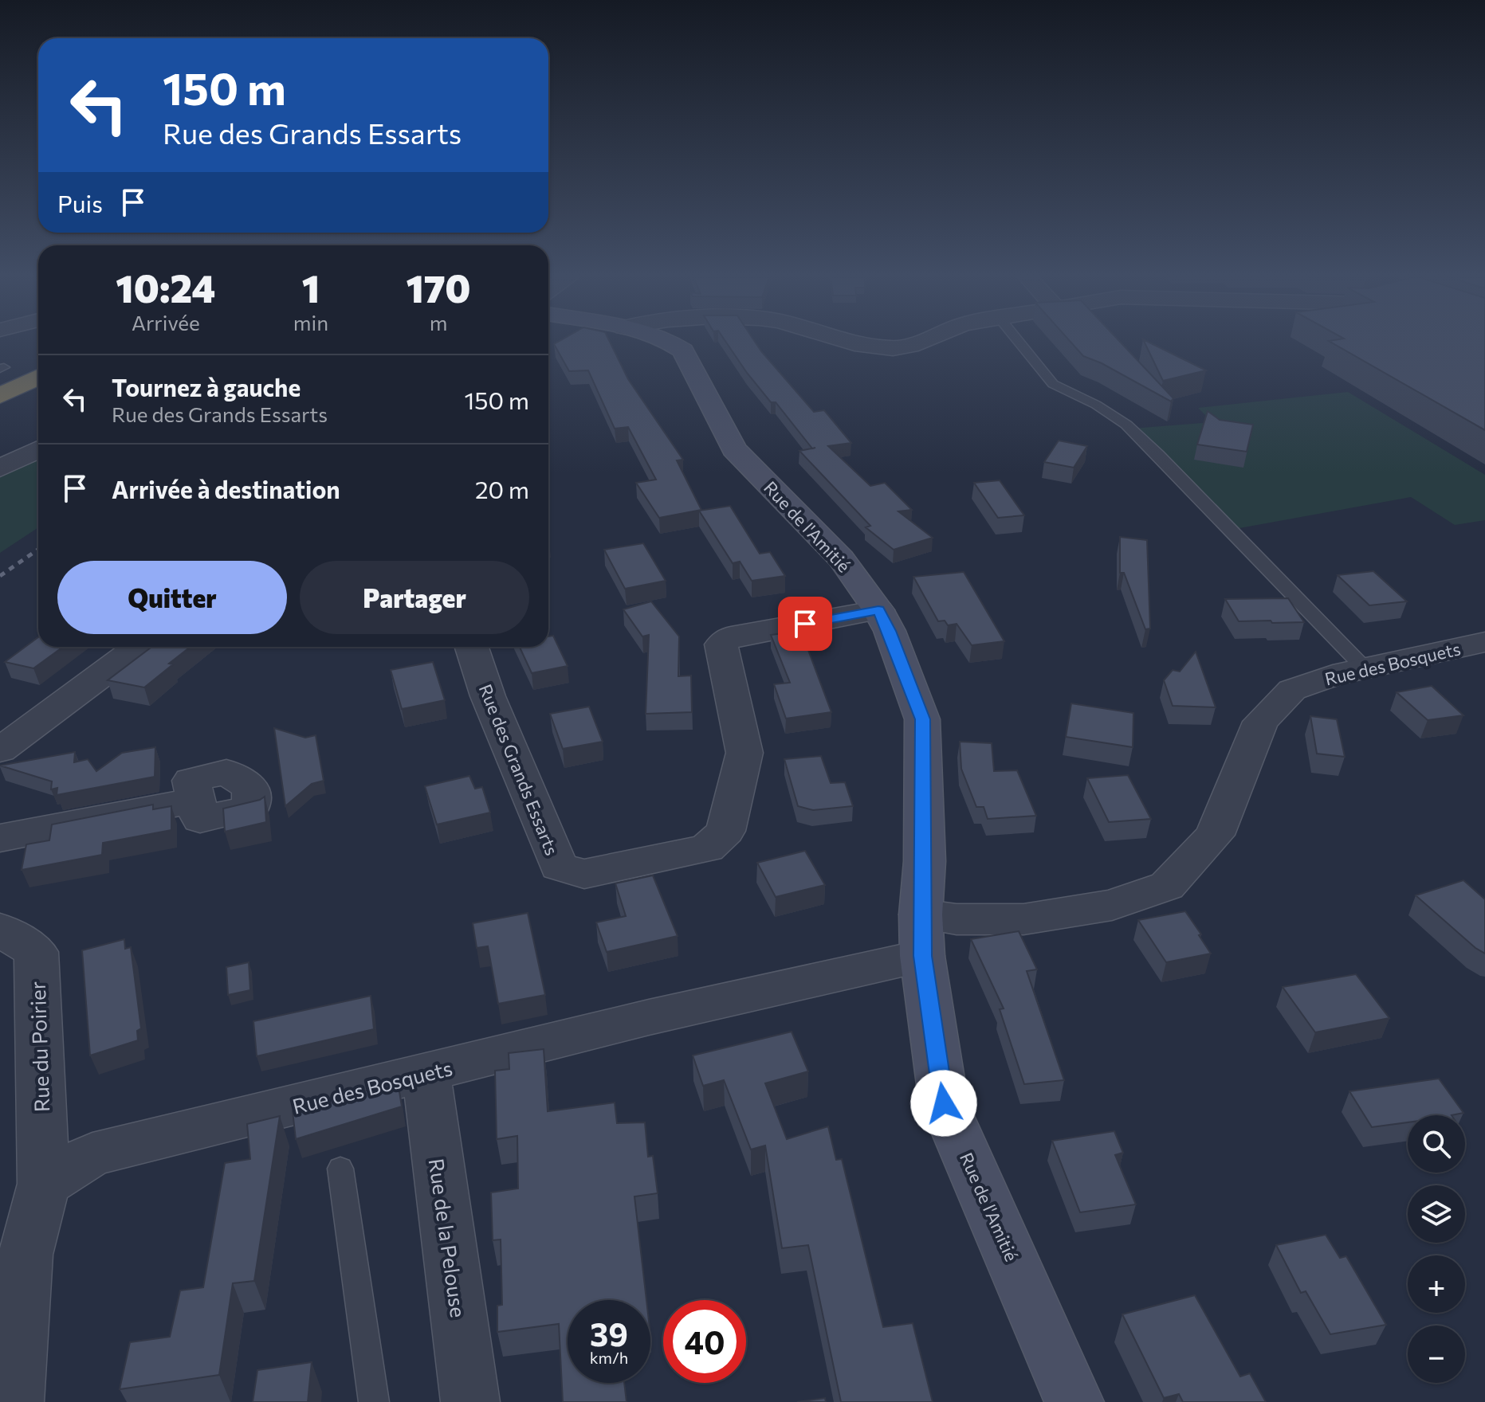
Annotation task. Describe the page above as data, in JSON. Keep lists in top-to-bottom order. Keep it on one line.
{"streets":{"street":["Rue de l'Amitié","Rue des Bosquets","Rue des Grands Essarts","Rue du Poirier","Rue de la Pelouse"]},"crossings":[["Rue de l'Amitié","Rue des Bosquets"],["Rue de l'Amitié","Rue des Grands Essarts"],["Rue des Bosquets","Rue du Poirier"],["Rue des Bosquets","Rue de la Pelouse"]],"page":{"turn":["150 m","Rue des Grands Essarts"],"then":"Puis","eta":["10:24","Arrivée","1","min","170","m"],"list":[{"name":"Tournez à gauche","note":"Rue des Grands Essarts","value":"150 m"},{"name":"Arrivée à destination","value":"20 m"}],"buttons":["Quitter","Partager"],"map_buttons":["+","−"],"speed":"39 km/h","limit":"40"}}
